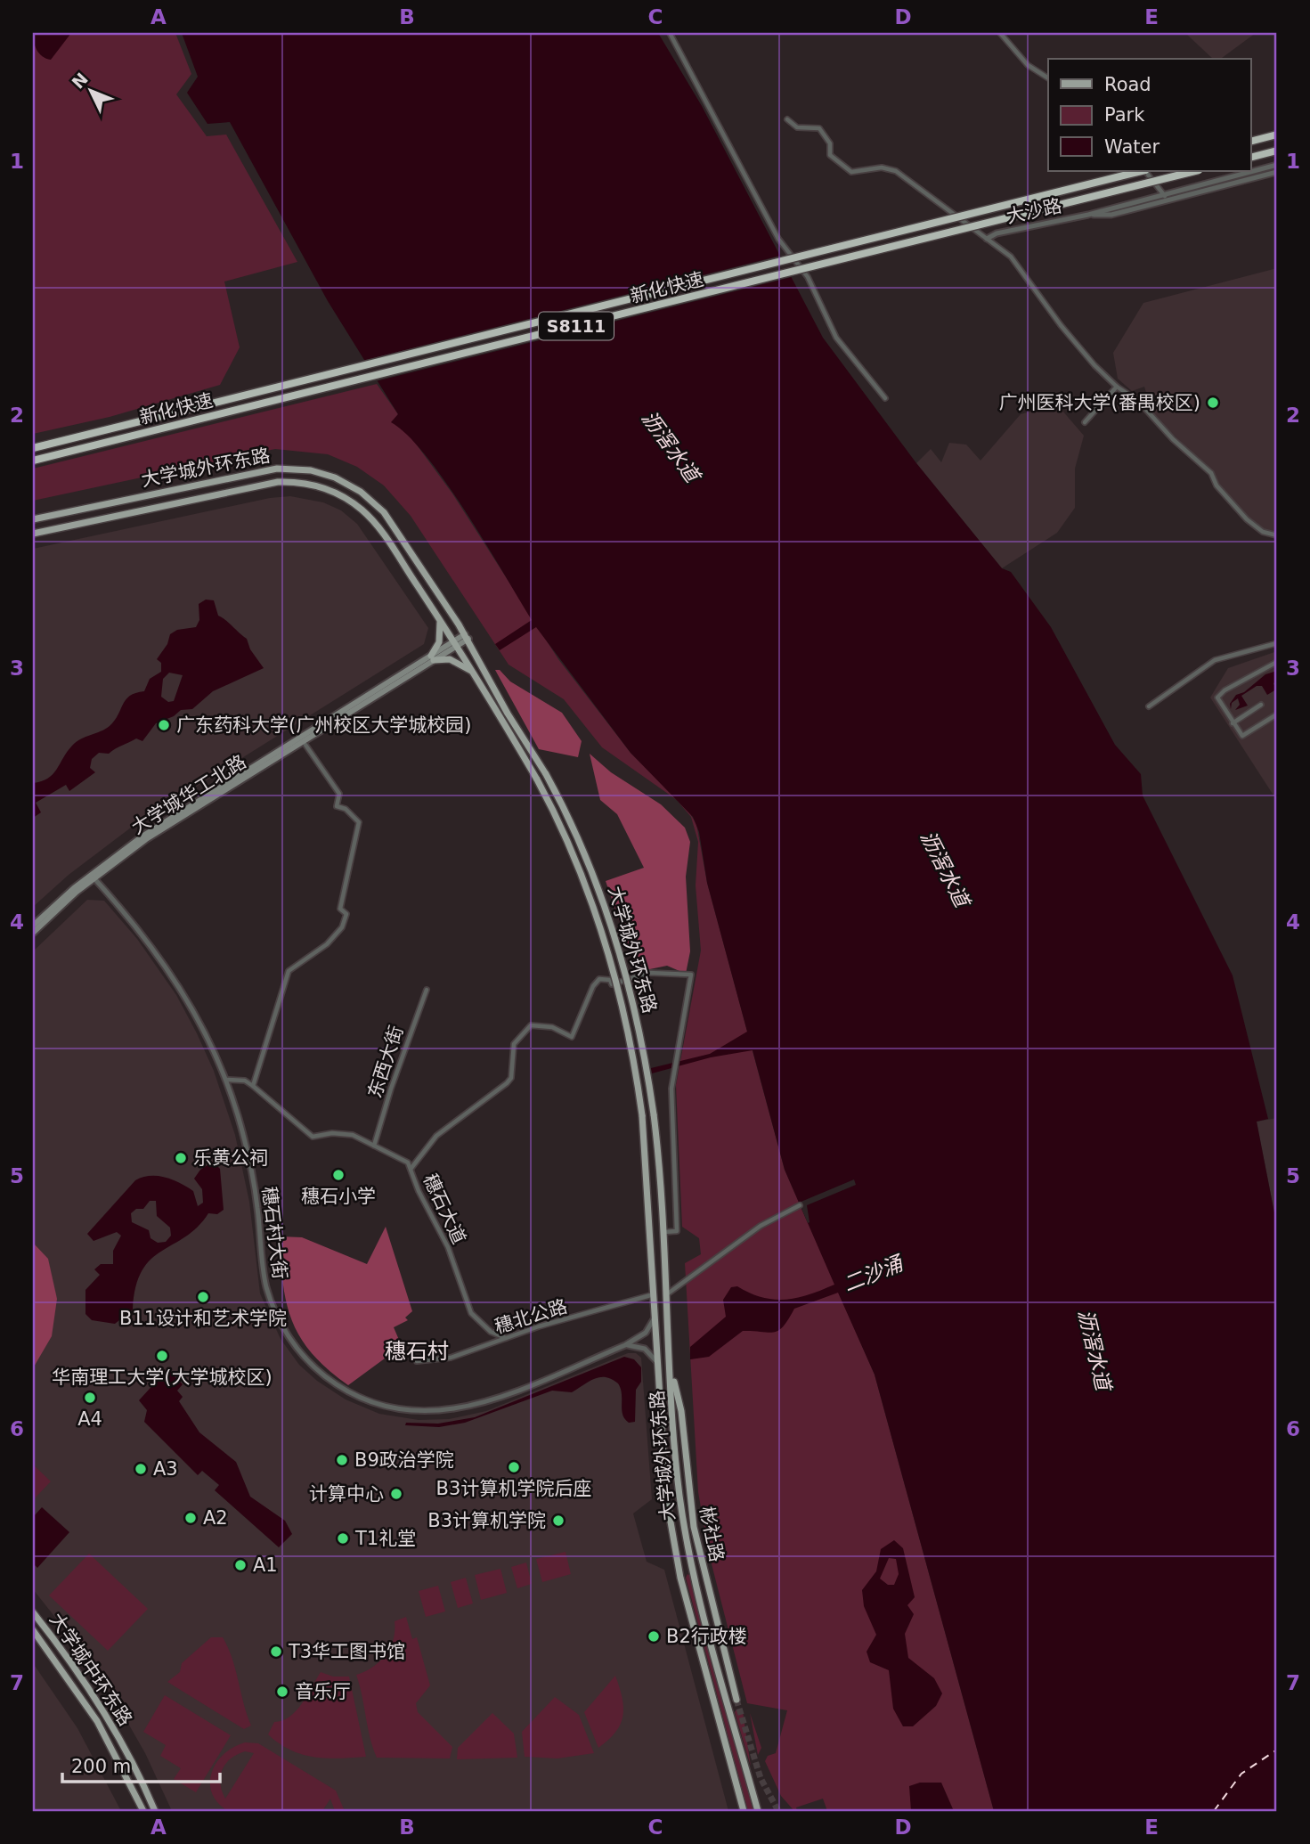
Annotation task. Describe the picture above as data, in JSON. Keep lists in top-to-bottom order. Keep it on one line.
{"streets":{"highway":["新化快速","S8111"],"main road":["大学城外环东路","大学城华工北路","彬社路","大学城中环东路"],"street":["大沙路","东西大街","穗石大道","穗石村大街","穗北公路"]},"crossings":[["大学城外环东路","大学城华工北路"],["大学城外环东路","穗石大道"],["大学城外环东路","穗石村大街"],["大学城外环东路","穗北公路"],["大学城外环东路","彬社路"],["大学城华工北路","穗石村大街"],["穗石大道","穗北公路"]],"districts":["穗石村"],"water":["沥滘水道","二沙涌"],"places":["广州医科大学(番禺校区)","广东药科大学(广州校区大学城校园)","乐黄公祠","穗石小学","B11设计和艺术学院","华南理工大学(大学城校区)","A4","B9政治学院","B3计算机学院后座","A3","计算中心","A2","B3计算机学院","T1礼堂","A1","B2行政楼","T3华工图书馆","音乐厅"],"legend":["Road","Park","Water"],"scale_bar":"200 m","north":"top left","grid":{"columns":["A","B","C","D","E"],"rows":["1","2","3","4","5","6","7"]}}
